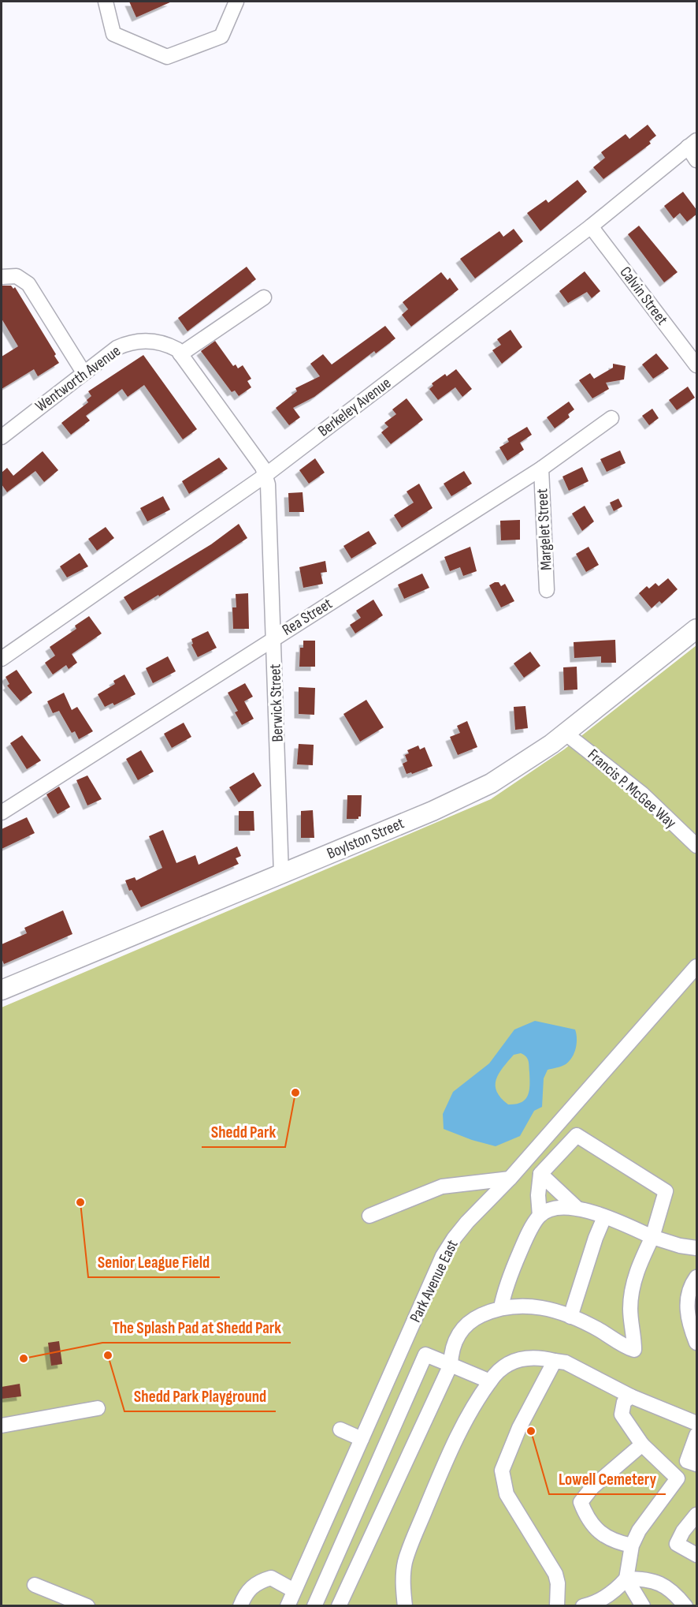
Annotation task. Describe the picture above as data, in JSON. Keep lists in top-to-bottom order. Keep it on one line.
{"streets":{"main road":["Boylston Street"],"street":["Calvin Street","Wentworth Avenue","Berkeley Avenue","Margelet Street","Rea Street","Berwick Street","Francis P. McGee Way","Park Avenue East"]},"crossings":[["Calvin Street","Berkeley Avenue"],["Wentworth Avenue","Berkeley Avenue"],["Wentworth Avenue","Berwick Street"],["Berkeley Avenue","Berwick Street"],["Margelet Street","Rea Street"],["Rea Street","Berwick Street"],["Berwick Street","Boylston Street"],["Francis P. McGee Way","Boylston Street"]],"places":["Shedd Park","Senior League Field","Shedd Park Playground","The Splash Pad at Shedd Park","Lowell Cemetery"]}
